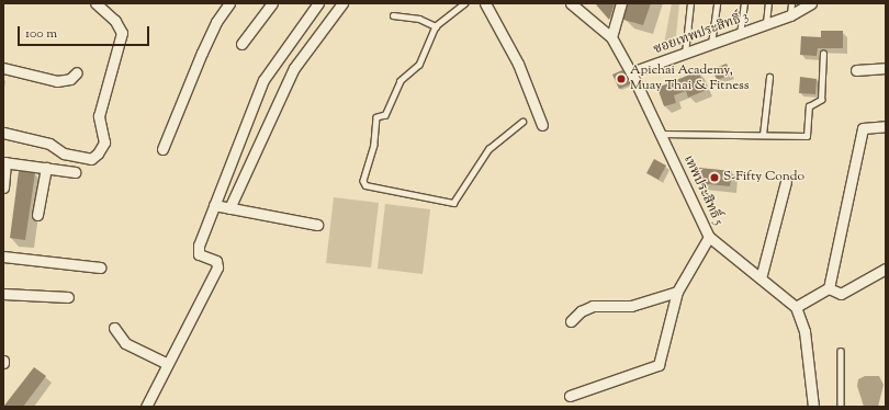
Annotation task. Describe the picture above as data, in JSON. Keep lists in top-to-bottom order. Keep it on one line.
{"streets":{"street":["ซอยเทพประสิทธิ์ 3","เทพประสิทธิ์ 5"]},"crossings":[["ซอยเทพประสิทธิ์ 3","เทพประสิทธิ์ 5"]],"places":["Apichai Academy, Muay Thai & Fitness","S-Fifty Condo"],"scale_bar":"100 m"}
